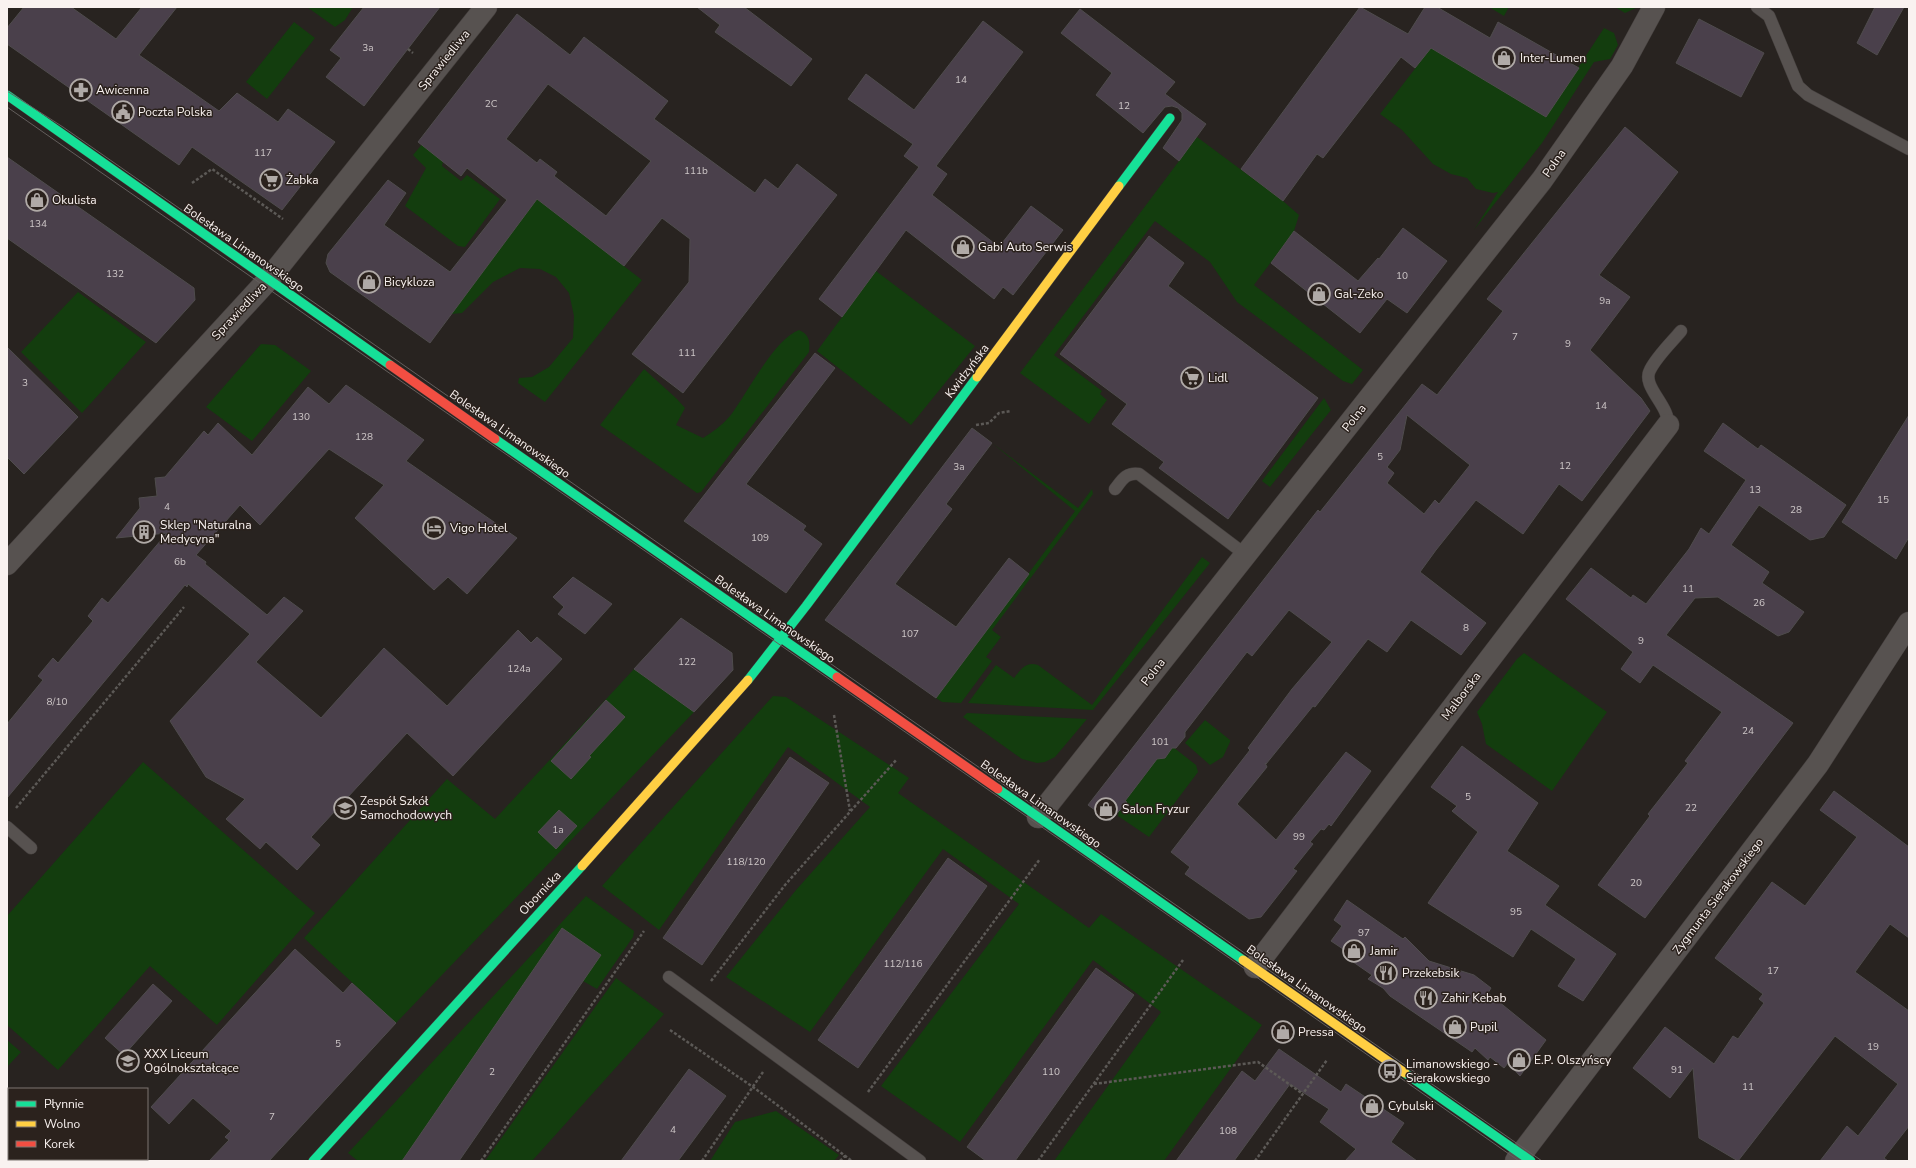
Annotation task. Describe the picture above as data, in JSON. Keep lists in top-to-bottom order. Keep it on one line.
{"streets":{"street":["Sprawiedliwa","Polna","Bolesława Limanowskiego","Kwidzyńska","Malborska","Obornicka","Zygmunta Sierakowskiego"]},"crossings":[["Sprawiedliwa","Bolesława Limanowskiego"],["Polna","Bolesława Limanowskiego"],["Bolesława Limanowskiego","Kwidzyńska"],["Bolesława Limanowskiego","Malborska"],["Bolesława Limanowskiego","Obornicka"],["Bolesława Limanowskiego","Zygmunta Sierakowskiego"],["Kwidzyńska","Obornicka"]],"places":{"shop":["Inter-Lumen","Okulista","Gabi Auto Serwis","Bicykloza","Gal-Zeko","Salon Fryzur","Jamir","Pupil","Pressa","E.P. Olszyńscy","Cybulski"],"pharmacy":["Awicenna"],"public building":["Poczta Polska"],"supermarket":["Żabka","Lidl"],"hotel":["Vigo Hotel"],"building":["Sklep \"Naturalna Medycyna\""],"school or university":["Zespół Szkół Samochodowych","XXX Liceum Ogólnokształcące"],"restaurant":["Przekebsik","Zahir Kebab"],"bus stop":["Limanowskiego - Sierakowskiego"]},"house_numbers":["3a","14","2C","12","117","111b","134","132","10","9a","7","9","111","3","14","130","128","5","12","3a","13","15","4","28","109","6b","11","26","8","107","9","122","124a","8/10","24","101","5","22","1a","99","118/120","20","95","97","112/116","17","5","19","91","2","110","11","7","4","108"],"legend":["Płynnie","Wolno","Korek"]}
